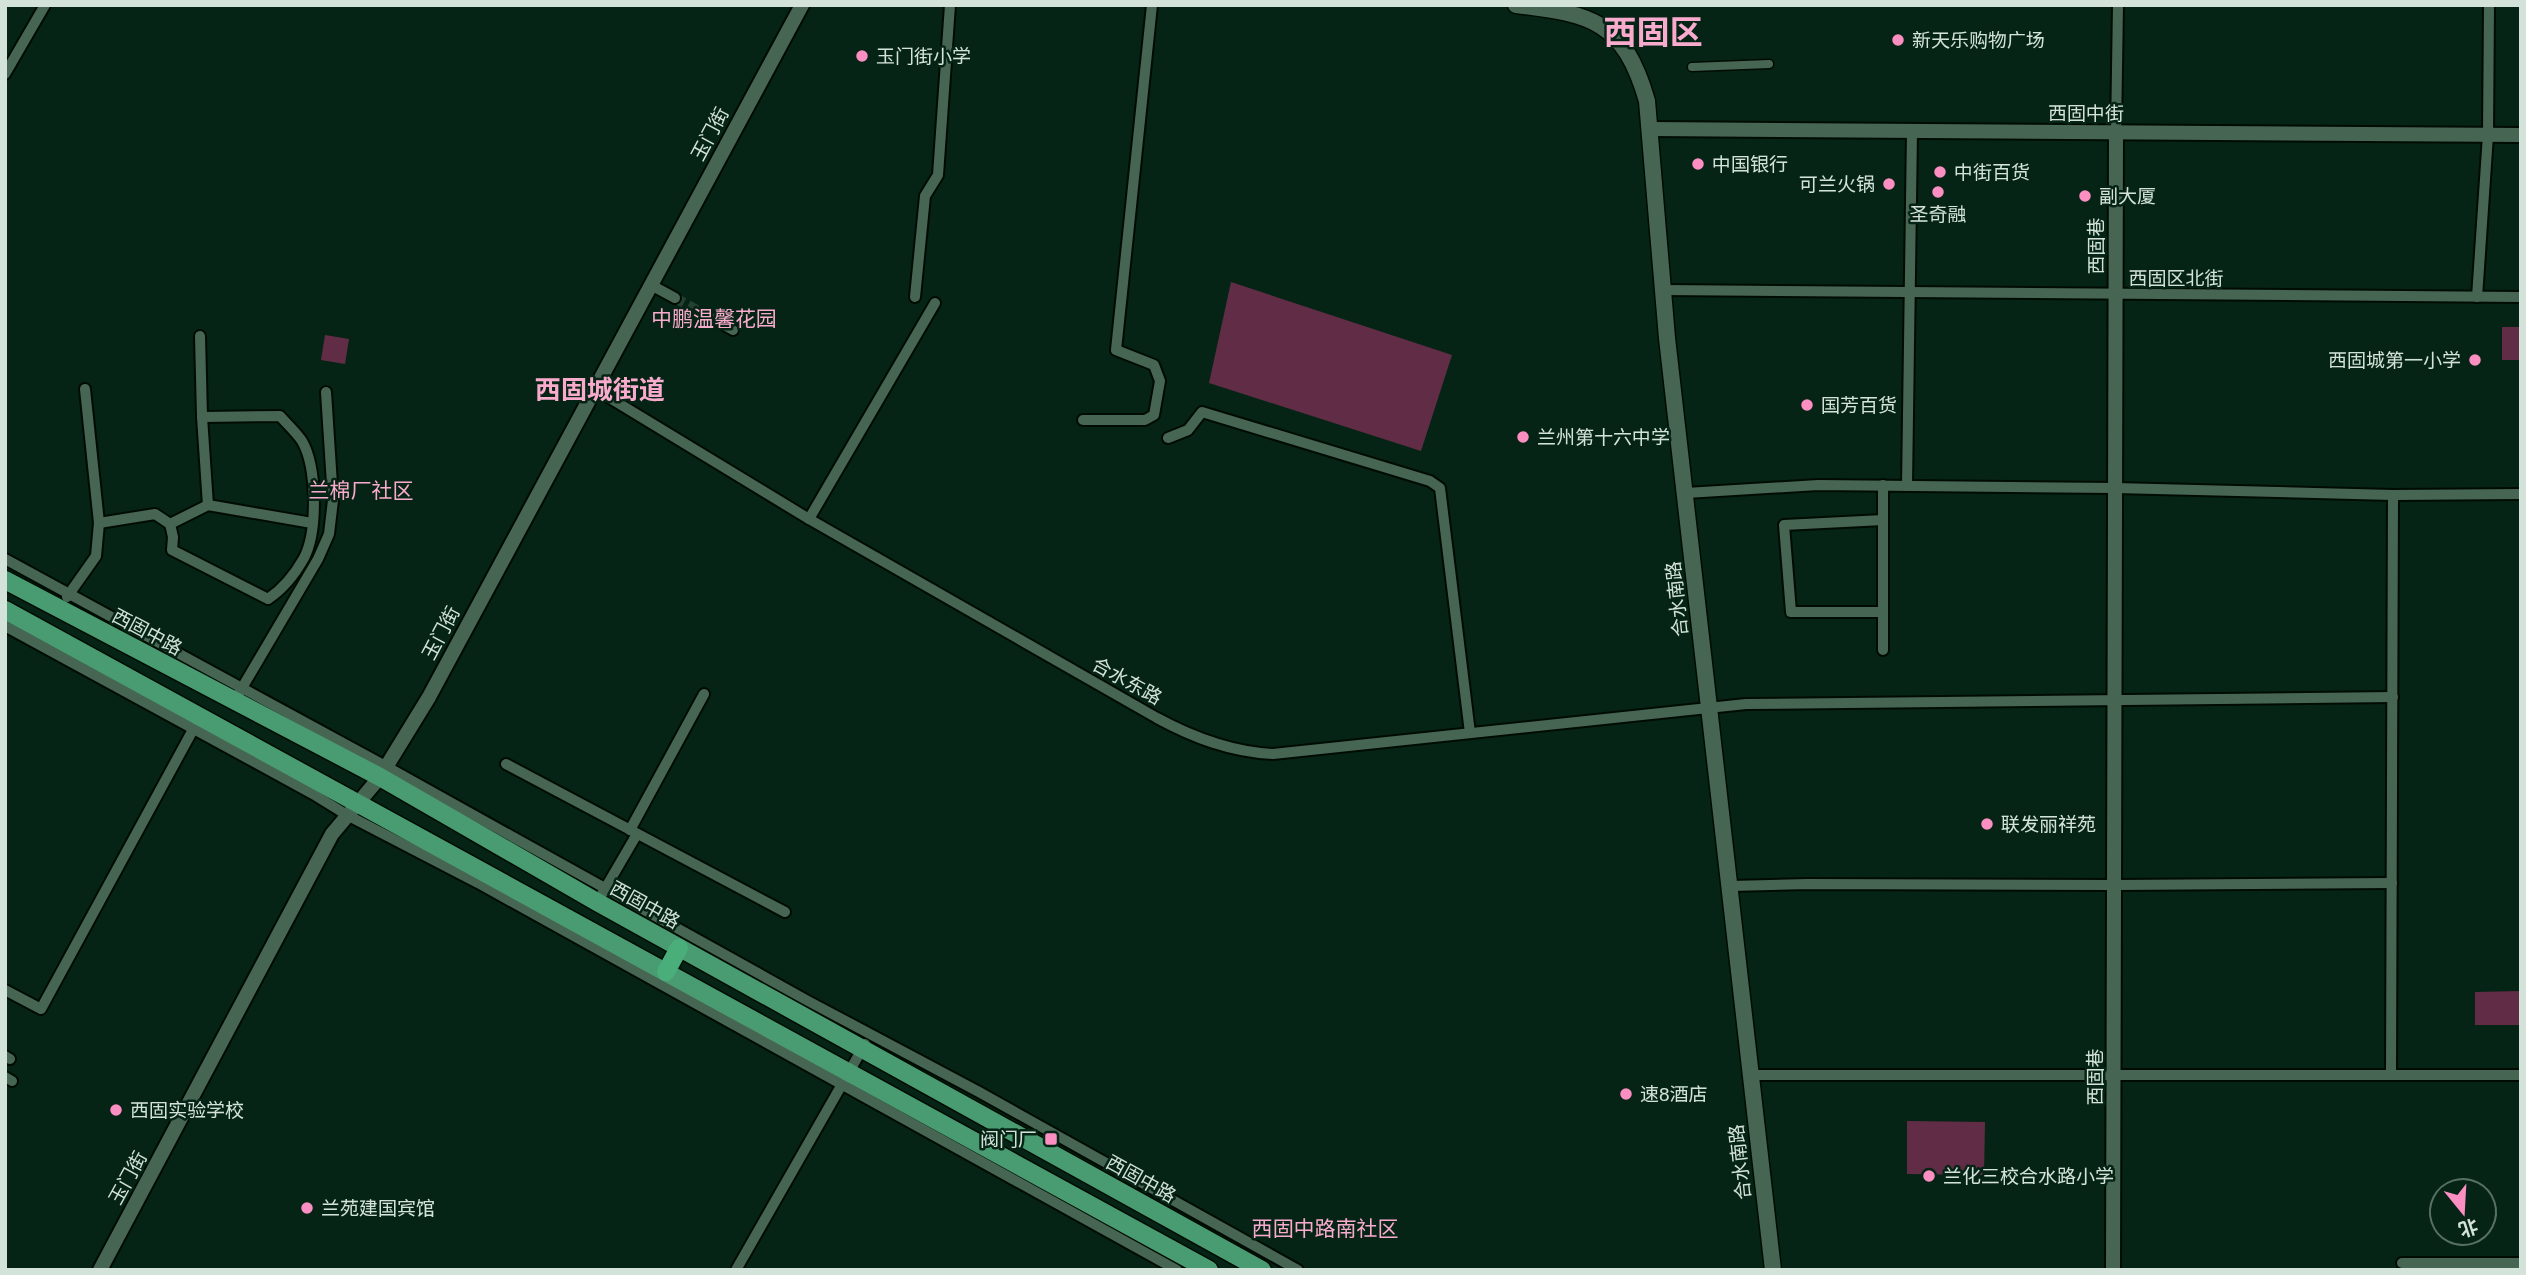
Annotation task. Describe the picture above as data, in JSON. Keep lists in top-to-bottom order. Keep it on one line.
{"streets":{"main road":["合水南路","西固中路"],"street":["西固中街","玉门街","西固巷","西固区北街","合水东路"]},"crossings":[["西固中街","西固巷"],["西固中街","合水南路"],["玉门街","西固中路"],["玉门街","合水东路"],["西固巷","西固区北街"],["西固巷","合水东路"],["西固区北街","合水南路"],["合水南路","合水东路"]],"districts":["西固区","中鹏温馨花园","西固城街道","兰棉厂社区","西固中路南社区"],"places":{"other":["新天乐购物广场","玉门街小学","中国银行","中街百货","可兰火锅","圣奇融","副大厦","西固城第一小学","国芳百货","兰州第十六中学","联发丽祥苑","速8酒店","西固实验学校","兰化三校合水路小学","兰苑建国宾馆"],"transit":["阀门厂"]},"north":"bottom"}
